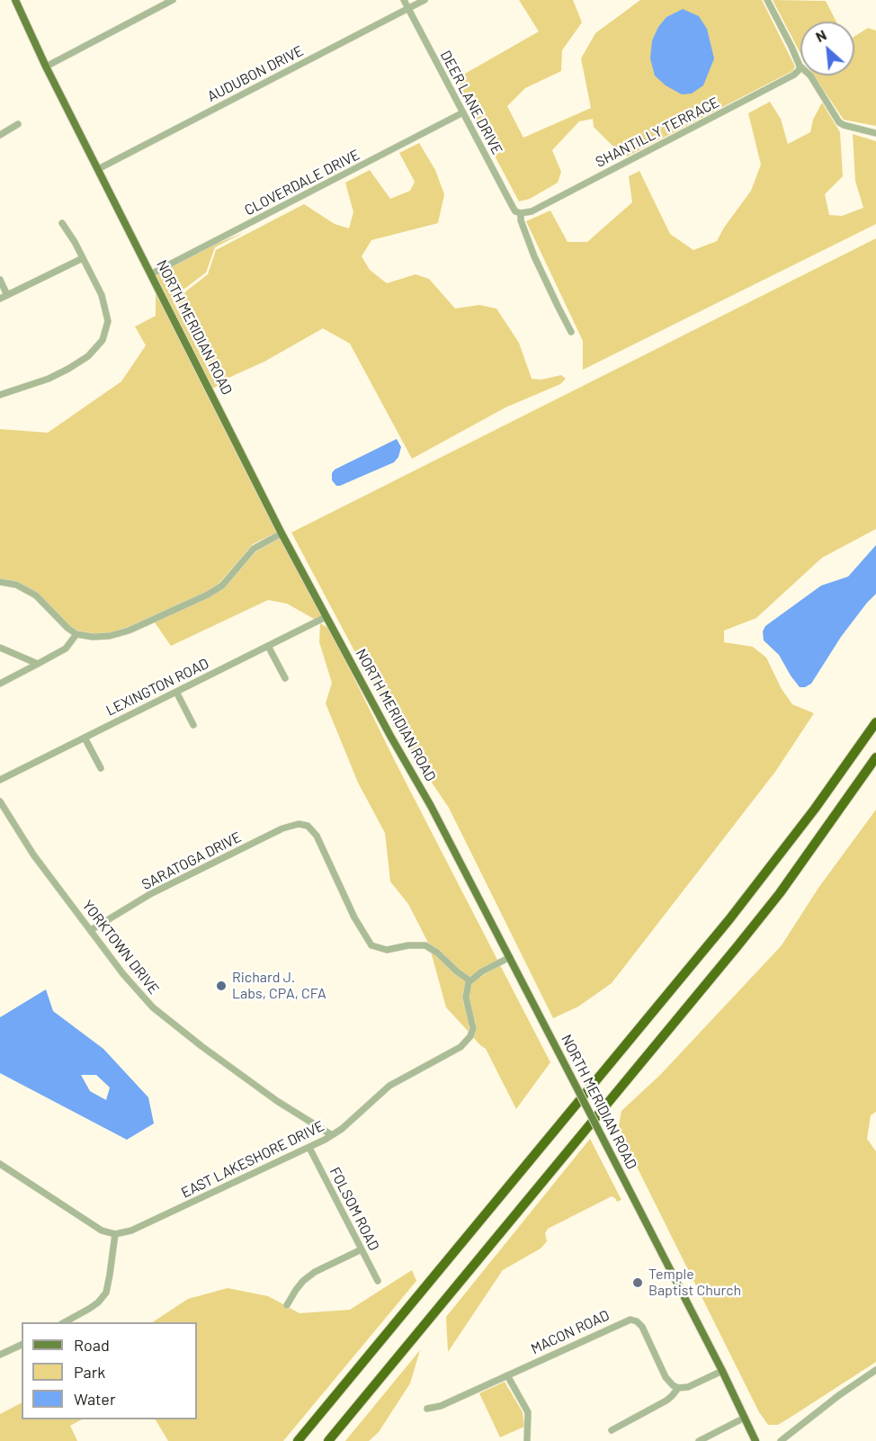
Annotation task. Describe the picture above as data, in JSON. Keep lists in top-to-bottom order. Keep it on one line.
{"streets":{"main road":["NORTH MERIDIAN ROAD"],"street":["AUDUBON DRIVE","DEER LANE DRIVE","SHANTILLY TERRACE","CLOVERDALE DRIVE","LEXINGTON ROAD","SARATOGA DRIVE","YORKTOWN DRIVE","EAST LAKESHORE DRIVE","FOLSOM ROAD","MACON ROAD"]},"crossings":[["AUDUBON DRIVE","DEER LANE DRIVE"],["AUDUBON DRIVE","NORTH MERIDIAN ROAD"],["DEER LANE DRIVE","SHANTILLY TERRACE"],["DEER LANE DRIVE","CLOVERDALE DRIVE"],["CLOVERDALE DRIVE","NORTH MERIDIAN ROAD"],["NORTH MERIDIAN ROAD","LEXINGTON ROAD"],["SARATOGA DRIVE","YORKTOWN DRIVE"],["SARATOGA DRIVE","EAST LAKESHORE DRIVE"],["YORKTOWN DRIVE","EAST LAKESHORE DRIVE"],["EAST LAKESHORE DRIVE","FOLSOM ROAD"]],"places":["Richard J. Labs, CPA, CFA","Temple Baptist Church"],"legend":["Road","Park","Water"],"north":"top left"}
